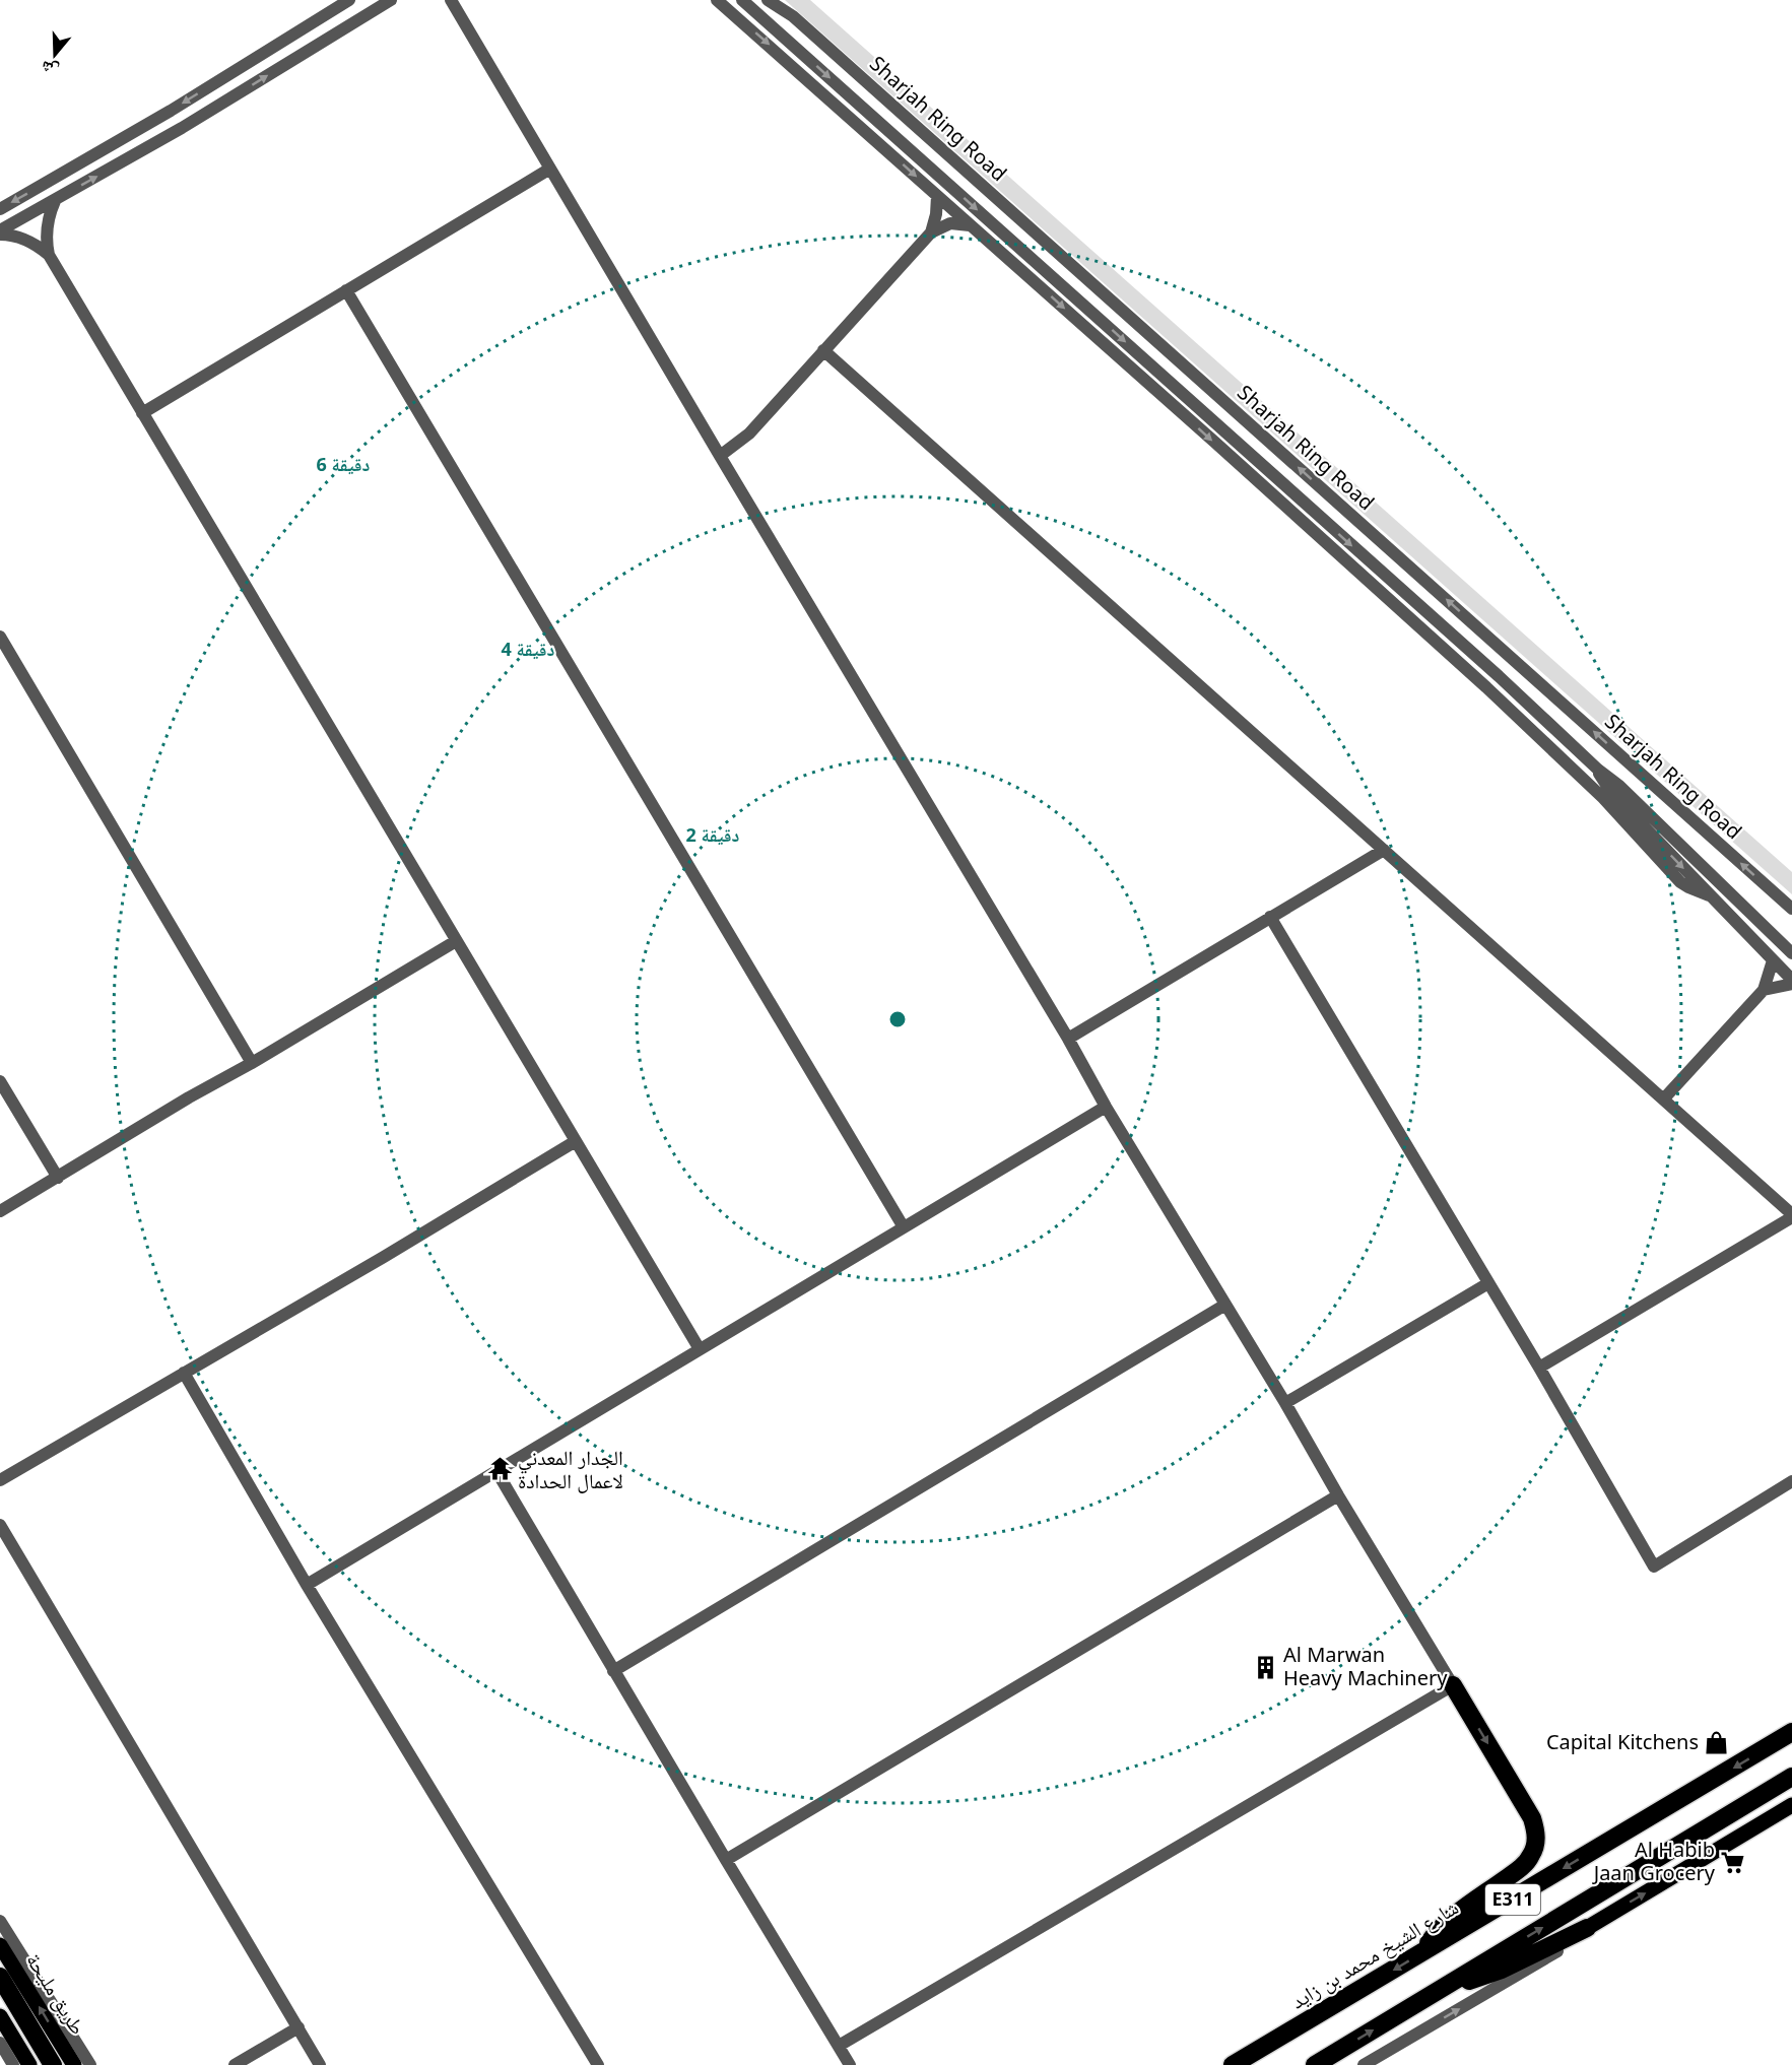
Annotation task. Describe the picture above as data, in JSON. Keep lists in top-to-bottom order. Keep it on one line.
{"streets":{"highway":["E311","شارع الشيخ محمد بن زايد"],"main road":["طريق مليحة"],"street":["Sharjah Ring Road"]},"places":{"temple":["الجدار المعدني لاعمال الحدادة"],"building":["Al Marwan Heavy Machinery"],"shop":["Capital Kitchens"],"supermarket":["Al Habib Jaan Grocery"]},"north":"bottom","rings":["6 دقيقة","4 دقيقة","2 دقيقة"]}
